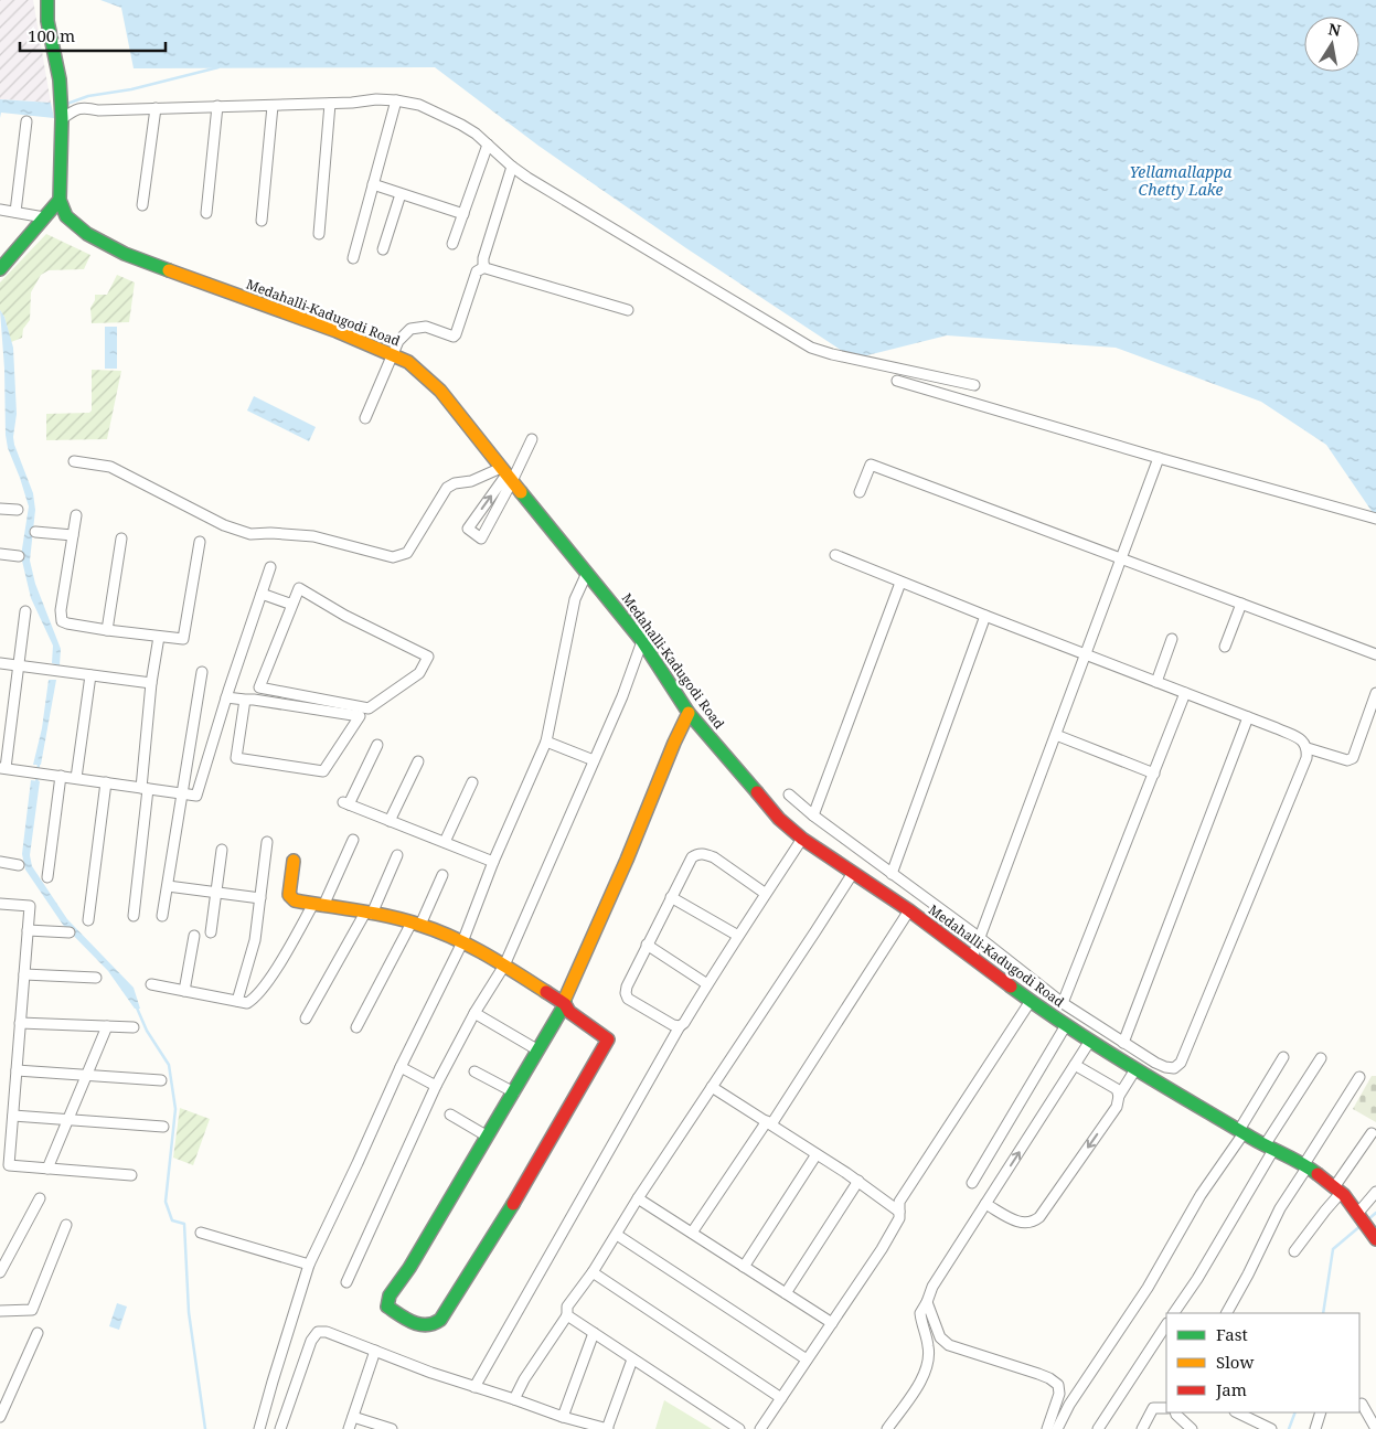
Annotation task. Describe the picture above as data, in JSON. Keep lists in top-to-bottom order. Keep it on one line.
{"streets":{"street":["Medahalli-Kadugodi Road"]},"water":["Yellamallappa Chetty Lake"],"legend":["Fast","Slow","Jam"],"scale_bar":"100 m","north":"top"}
